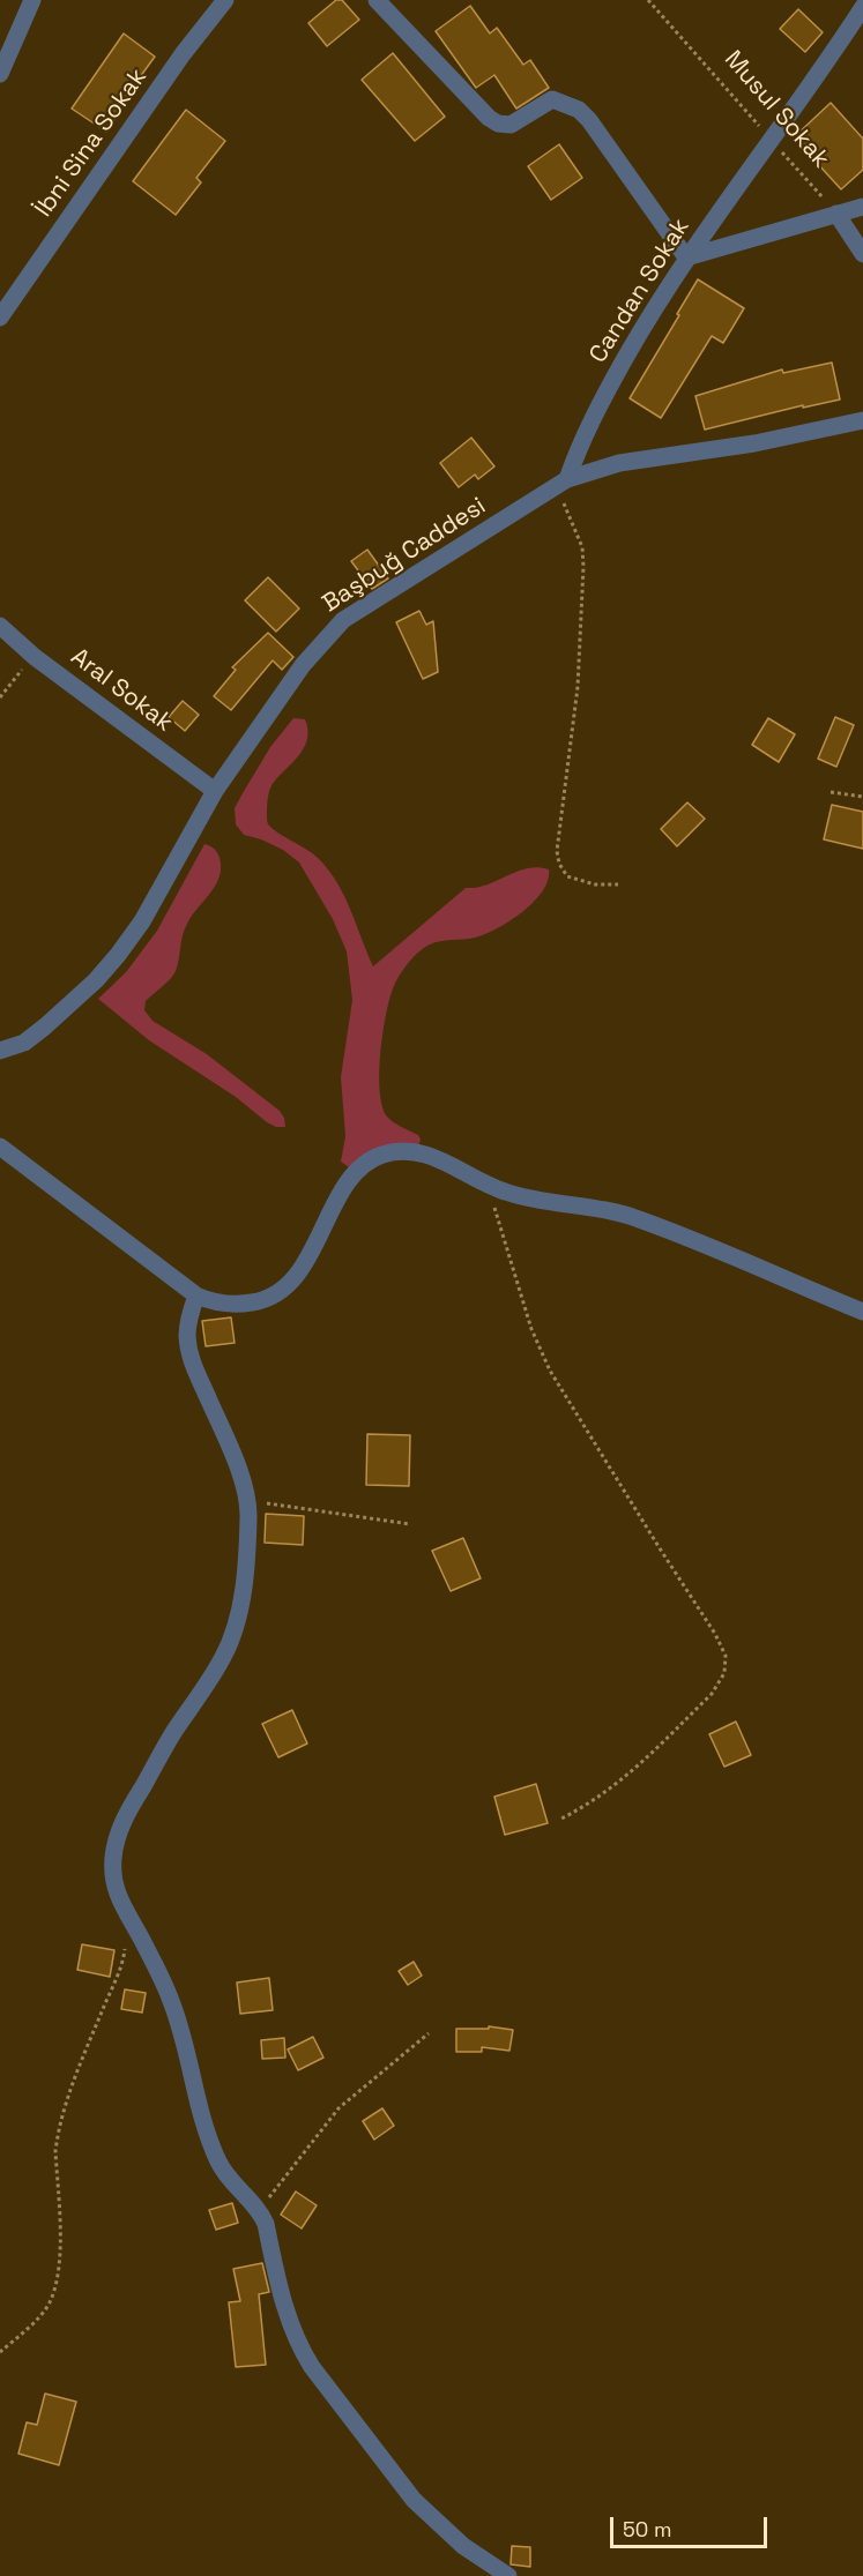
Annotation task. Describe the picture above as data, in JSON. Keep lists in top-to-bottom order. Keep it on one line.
{"streets":{"street":["İbni Sina Sokak","Candan Sokak","Başbuğ Caddesi","Aral Sokak"],"path":["Musul Sokak"]},"crossings":[["Musul Sokak","Candan Sokak"],["Candan Sokak","Başbuğ Caddesi"],["Başbuğ Caddesi","Aral Sokak"]],"scale_bar":"50 m"}
